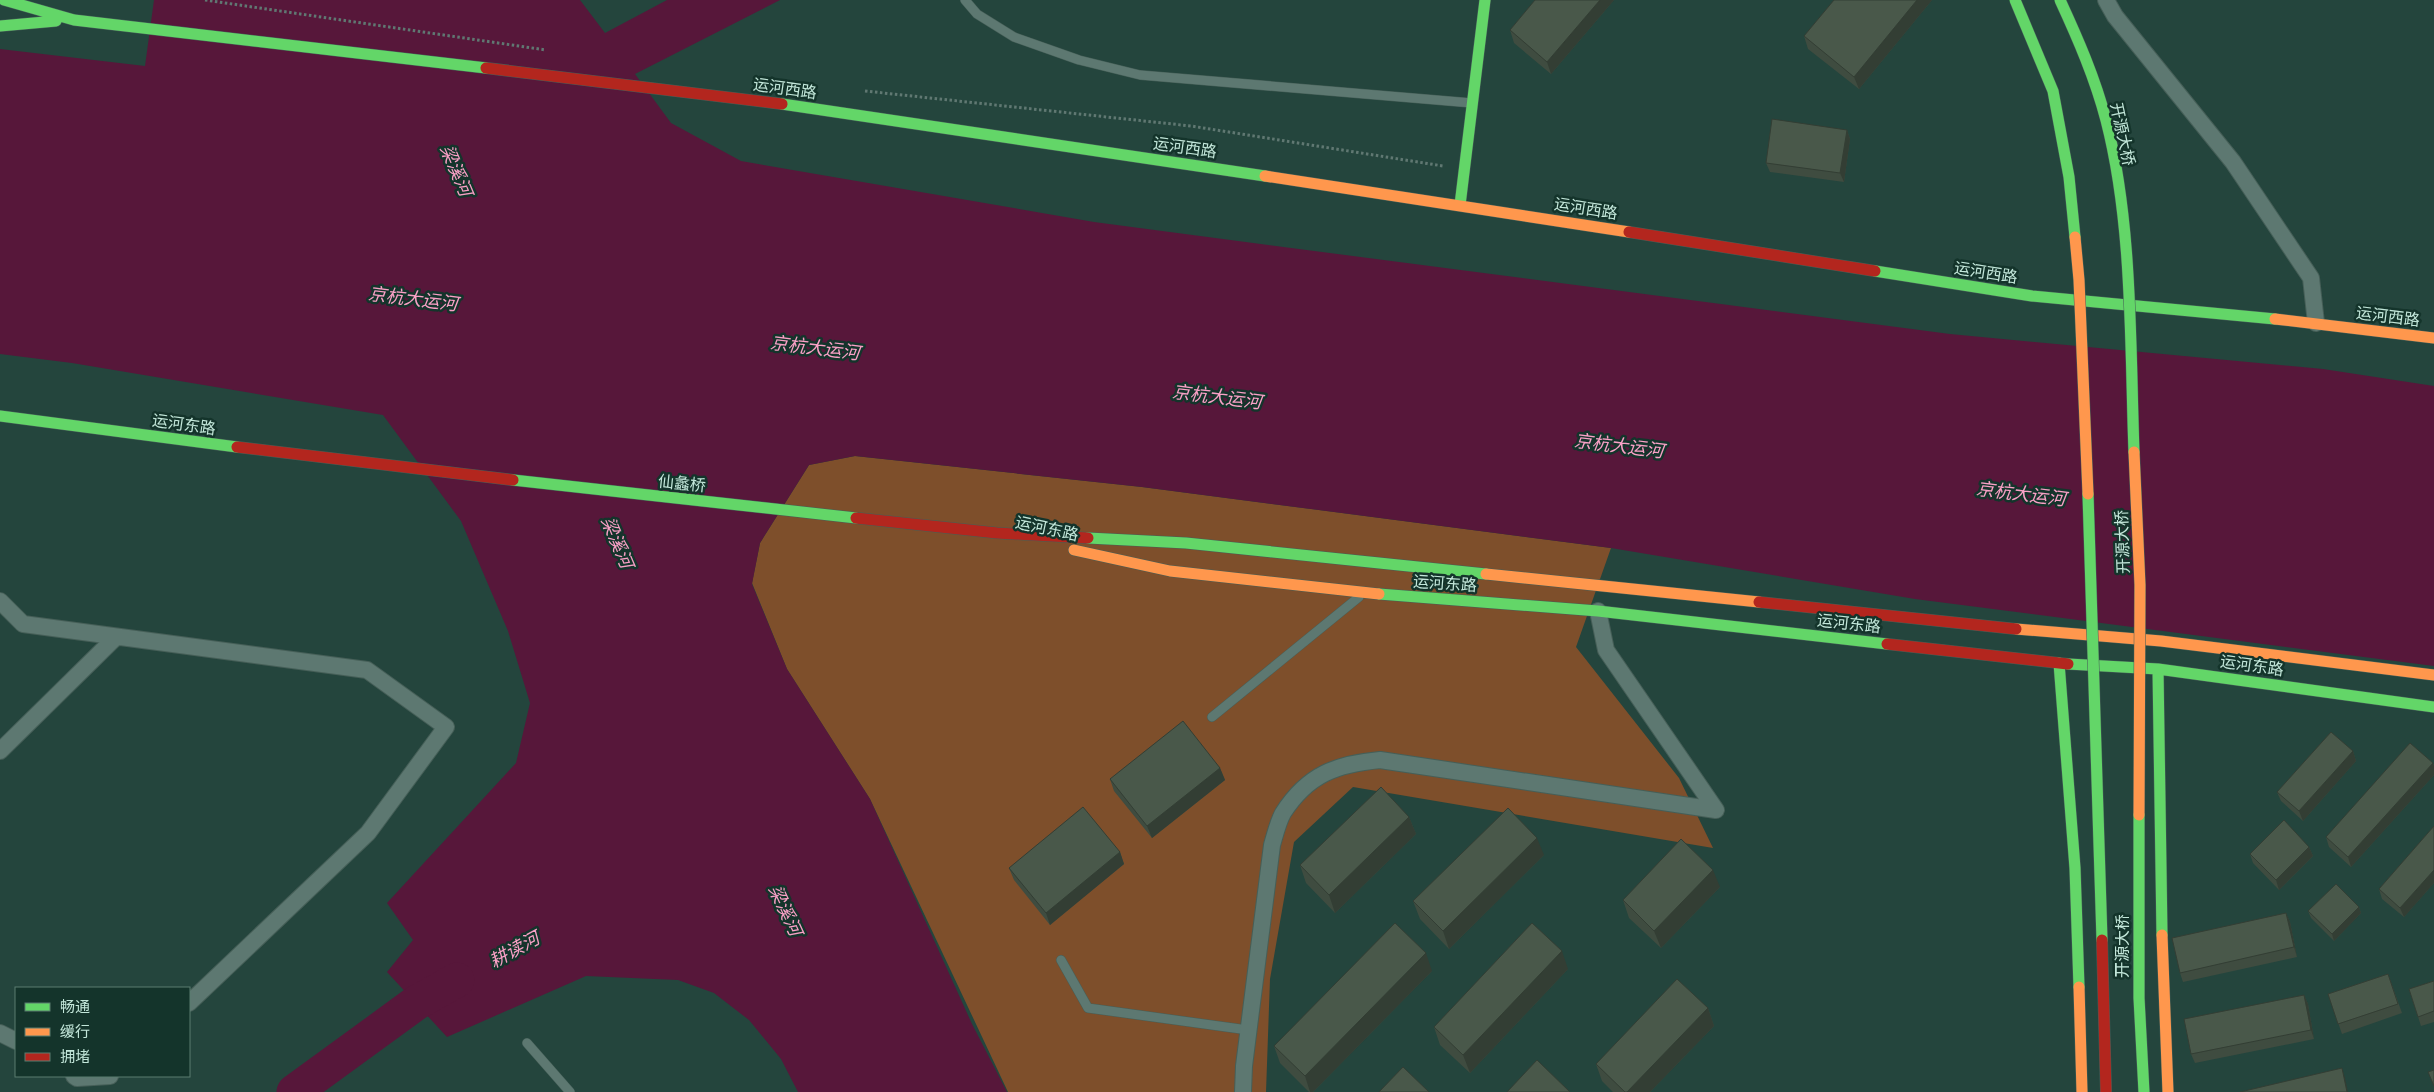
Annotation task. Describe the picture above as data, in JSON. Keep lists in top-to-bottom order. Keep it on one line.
{"streets":{"main road":["运河西路","开源大桥","运河东路","仙蠡桥"]},"crossings":[["运河东路","仙蠡桥"]],"water":["梁溪河","京杭大运河","耕读河"],"legend":["畅通","缓行","拥堵"]}
